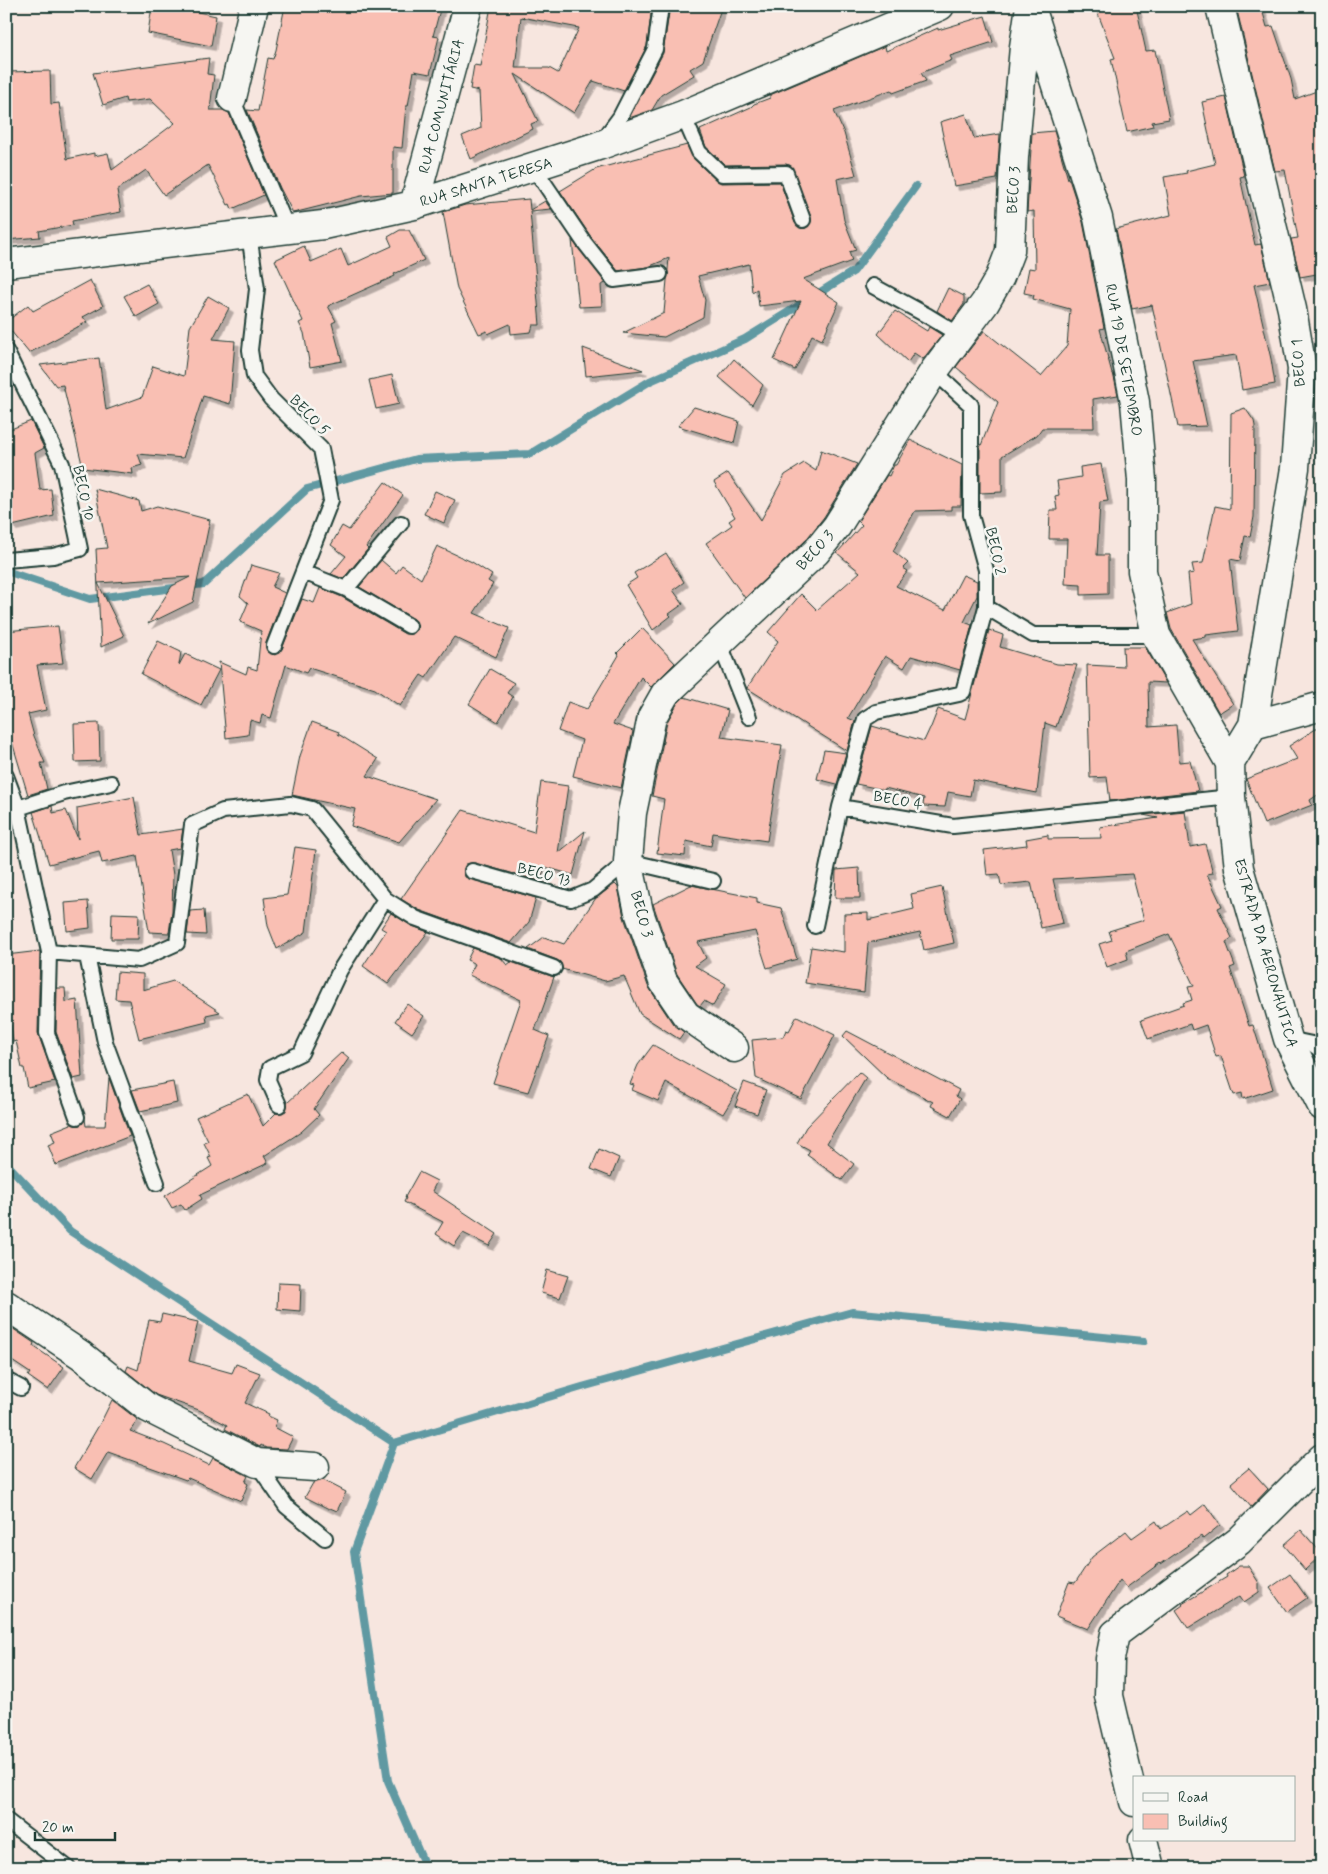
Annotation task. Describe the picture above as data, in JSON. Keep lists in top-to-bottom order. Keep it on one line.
{"streets":{"street":["RUA COMUNITÁRIA","RUA SANTA TERESA","BECO 3","RUA 19 DE SETEMBRO","BECO 1","ESTRADA DA AERONAUTICA"],"lane":["BECO 5","BECO 10","BECO 2","BECO 4","BECO 13"]},"crossings":[["RUA COMUNITÁRIA","RUA SANTA TERESA"],["RUA SANTA TERESA","BECO 5"],["BECO 3","RUA 19 DE SETEMBRO"],["BECO 3","BECO 2"],["BECO 3","BECO 13"],["RUA 19 DE SETEMBRO","ESTRADA DA AERONAUTICA"],["BECO 4","ESTRADA DA AERONAUTICA"]],"legend":["Road","Building"],"scale_bar":"20 m"}
